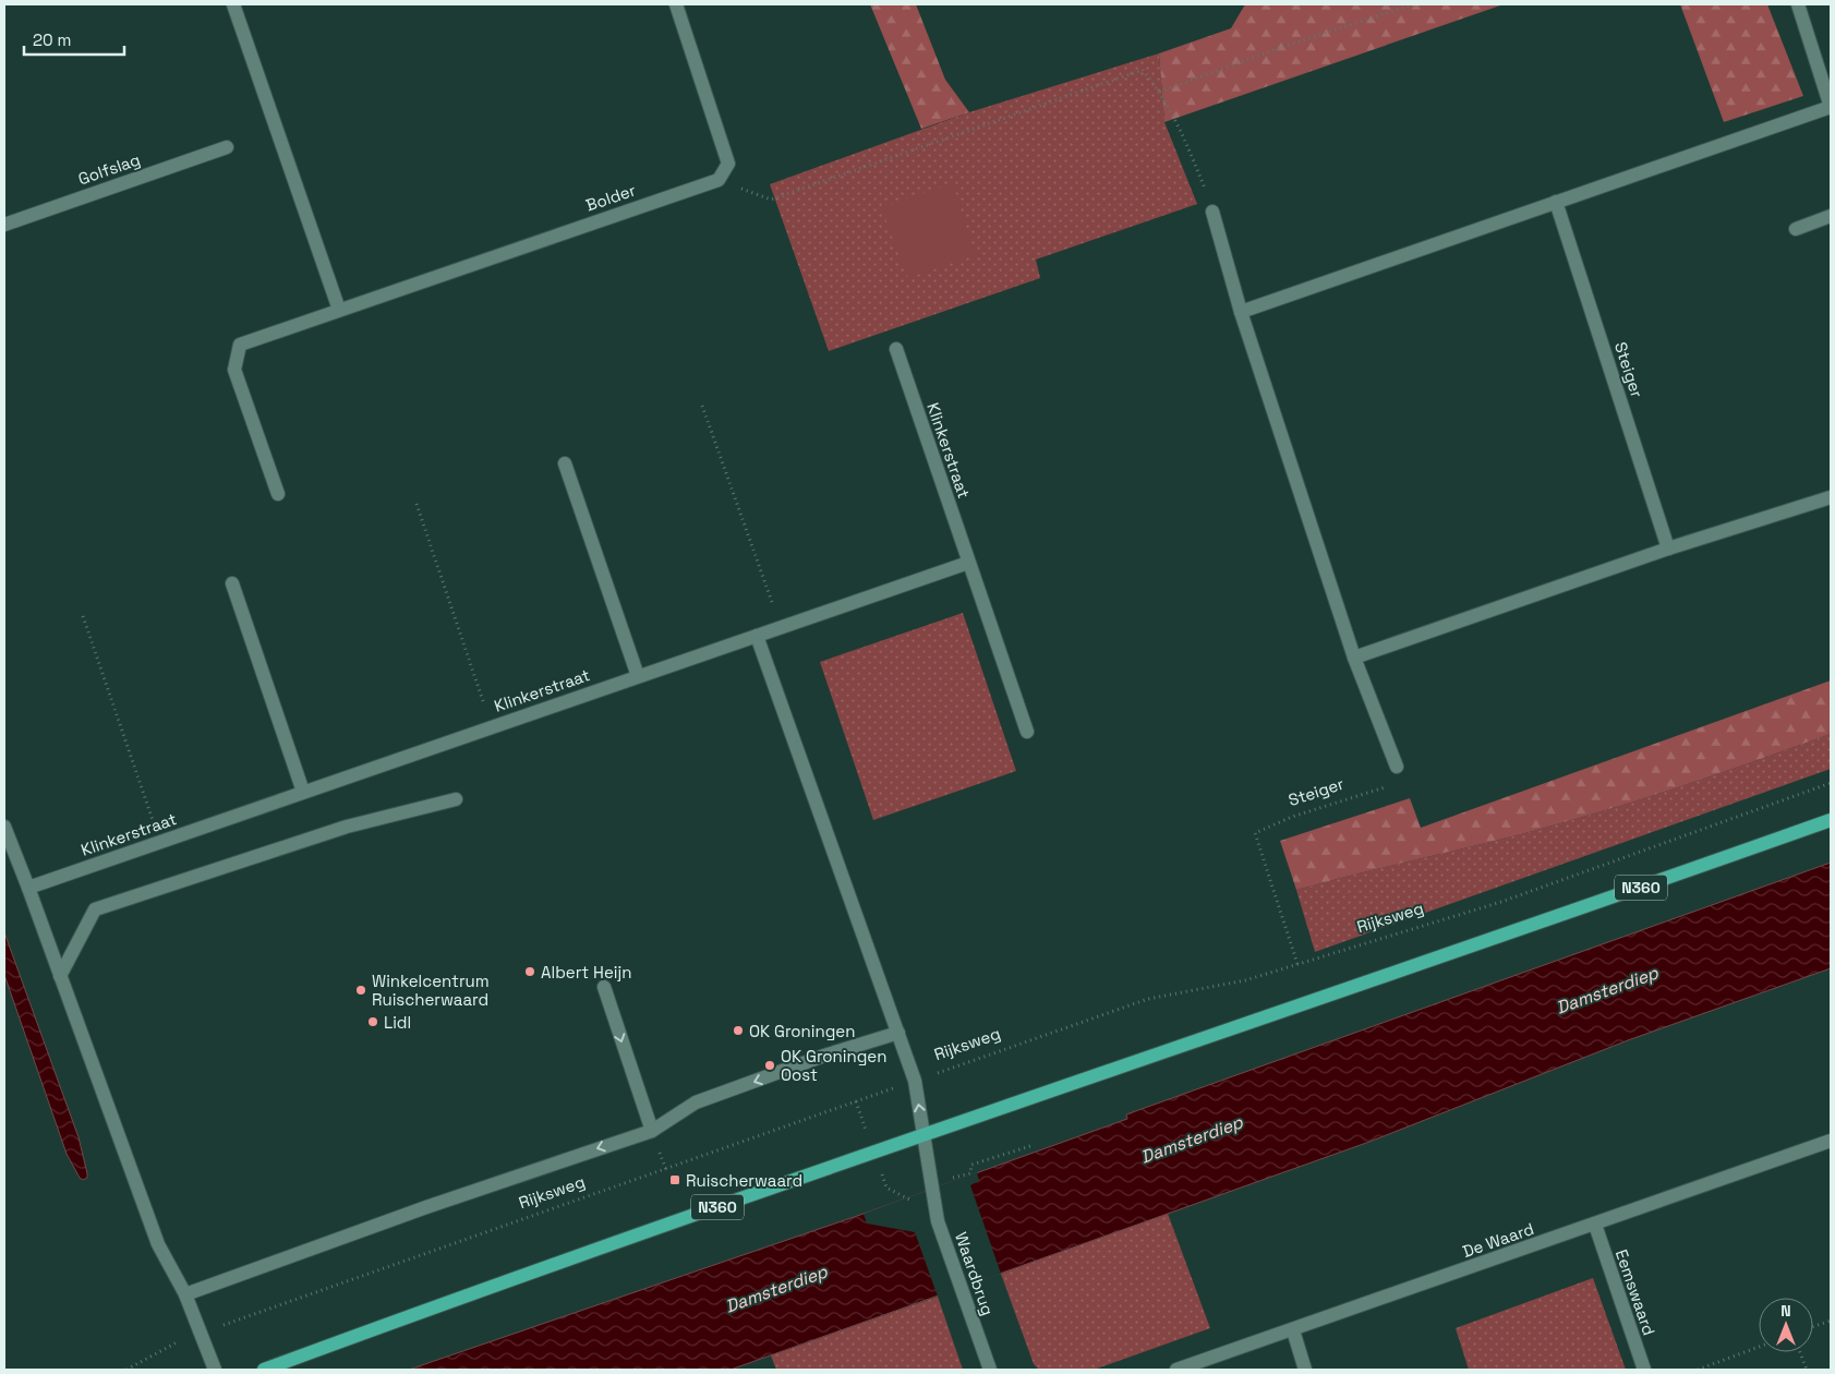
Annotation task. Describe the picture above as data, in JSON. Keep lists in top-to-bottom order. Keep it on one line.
{"streets":{"main road":["N360"],"street":["Golfslag","Bolder","Steiger","Klinkerstraat","Rijksweg","De Waard","Waardbrug","Eemswaard"]},"crossings":[["Steiger","Rijksweg"],["N360","Waardbrug"],["Rijksweg","Waardbrug"],["De Waard","Eemswaard"]],"water":["Damsterdiep"],"places":{"other":["Albert Heijn","Winkelcentrum Ruischerwaard","Lidl","OK Groningen","OK Groningen Oost"],"transit":["Ruischerwaard"]},"scale_bar":"20 m","north":"top"}
